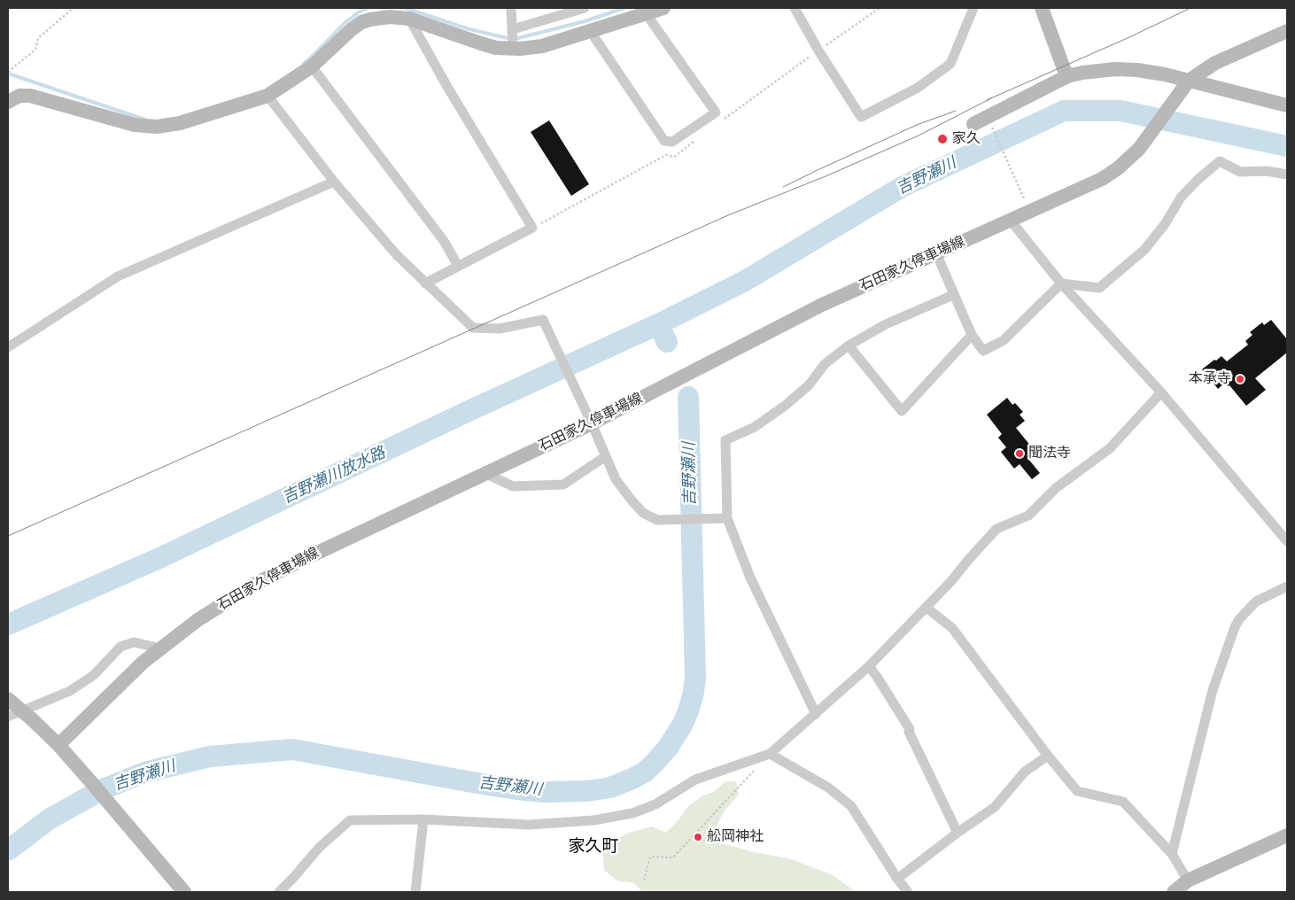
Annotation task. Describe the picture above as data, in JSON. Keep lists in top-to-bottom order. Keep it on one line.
{"streets":{"main road":["石田家久停車場線"]},"districts":["家久町"],"water":["吉野瀬川","吉野瀬川放水路"],"places":["家久","本承寺","聞法寺","舩岡神社"]}
